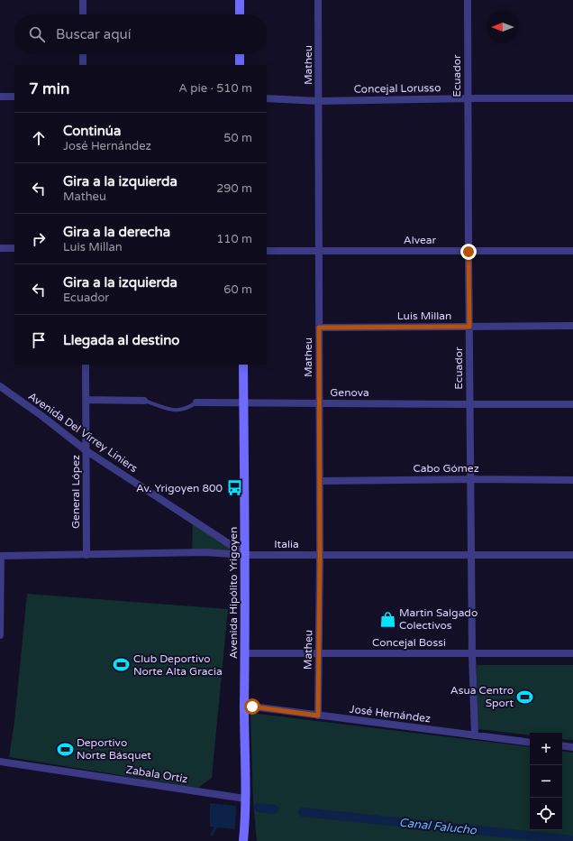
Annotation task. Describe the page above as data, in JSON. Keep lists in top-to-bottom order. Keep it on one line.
{"streets":{"main road":["Avenida Hipólito Yrigoyen"],"street":["Matheu","Ecuador","Concejal Lorusso","Alvear","Luis Millan","Genova","Avenida Del Virrey Liniers","Cabo Gómez","General López","Italia","Concejal Bossi","José Hernández","Zabala Ortiz"]},"crossings":[["Matheu","Concejal Lorusso"],["Matheu","Alvear"],["Matheu","Luis Millan"],["Matheu","Genova"],["Matheu","Cabo Gómez"],["Matheu","Italia"],["Matheu","Concejal Bossi"],["Matheu","José Hernández"],["Ecuador","Concejal Lorusso"],["Ecuador","Alvear"],["Ecuador","Luis Millan"],["Ecuador","Genova"],["Ecuador","Cabo Gómez"],["Ecuador","Italia"],["Ecuador","Concejal Bossi"],["Ecuador","José Hernández"],["Genova","General López"],["Genova","Avenida Hipólito Yrigoyen"],["Avenida Del Virrey Liniers","General López"],["Avenida Del Virrey Liniers","Italia"],["Avenida Del Virrey Liniers","Avenida Hipólito Yrigoyen"],["General López","Italia"],["Italia","Avenida Hipólito Yrigoyen"],["Avenida Hipólito Yrigoyen","Concejal Bossi"],["Avenida Hipólito Yrigoyen","José Hernández"],["Avenida Hipólito Yrigoyen","Zabala Ortiz"]],"water":["Canal Falucho"],"places":{"bus stop":["Av. Yrigoyen 800"],"shop":["Martin Salgado Colectivos"],"sports":["Club Deportivo Norte Alta Gracia","Asua Centro Sport","Deportivo Norte Básquet"]},"north":"left","page":{"search":"Buscar aquí","heading":["7 min","A pie · 510 m"],"list":[["Continúa","José Hernández","50 m"],["Gira a la izquierda","Matheu","290 m"],["Gira a la derecha","Luis Millan","110 m"],["Gira a la izquierda","Ecuador","60 m"],"Llegada al destino"],"map_buttons":["+","−"]}}
